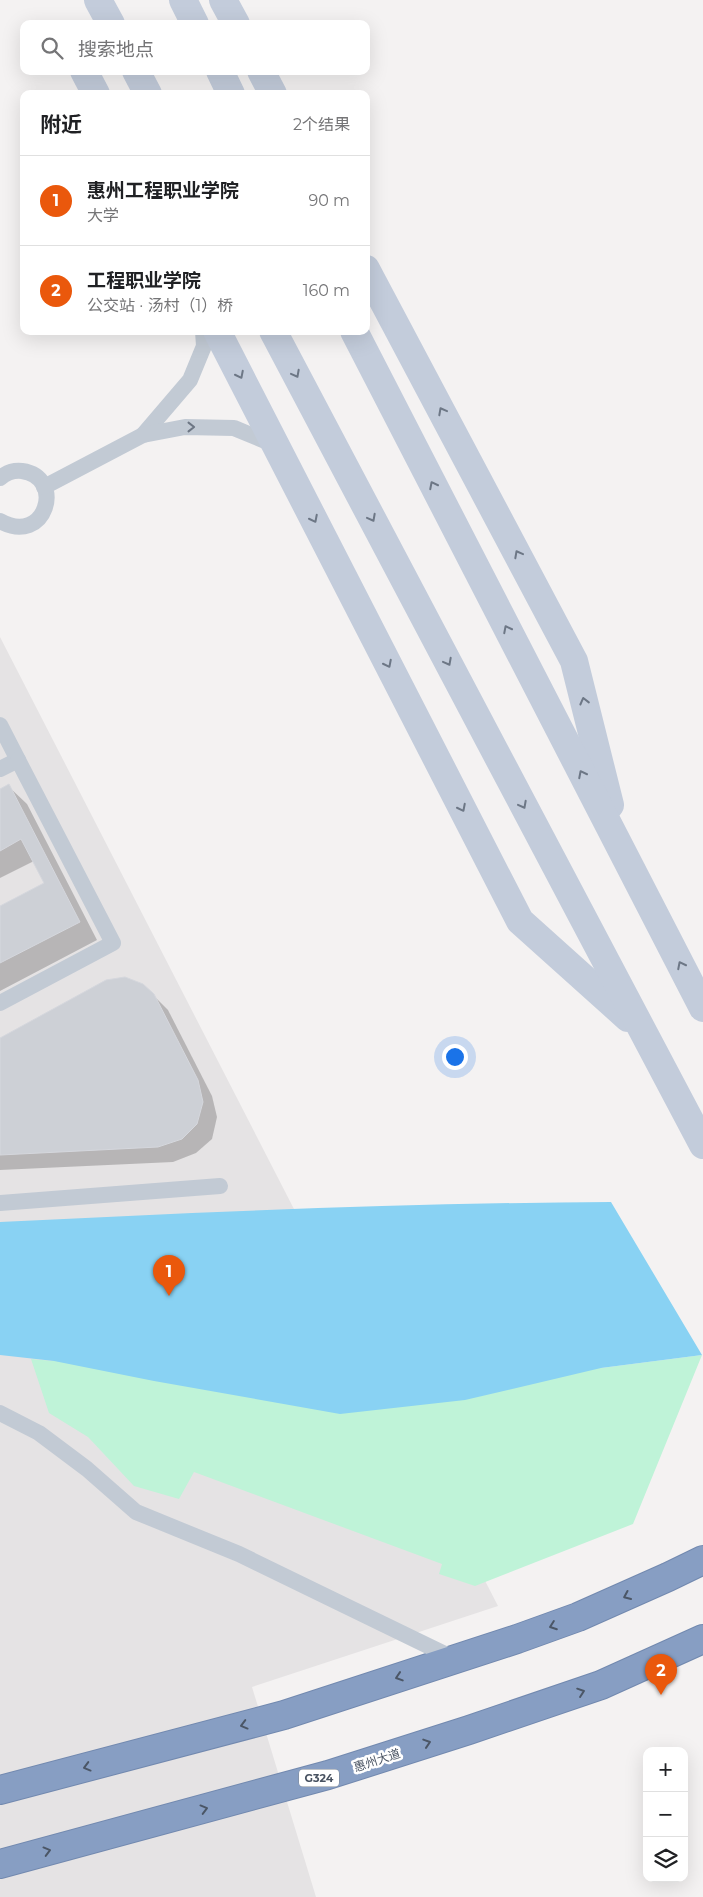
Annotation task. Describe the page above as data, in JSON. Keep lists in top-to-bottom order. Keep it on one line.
{"streets":{"highway":["惠州大道","G324"]},"page":{"search":"搜索地点","heading":["附近","2个结果"],"list":[{"mark":"1","name":"惠州工程职业学院","note":"大学","value":"90 m"},{"mark":"2","name":"工程职业学院","note":"公交站 · 汤村（1）桥","value":"160 m"}],"pins":["1","2"],"map_buttons":["+","−"]}}
